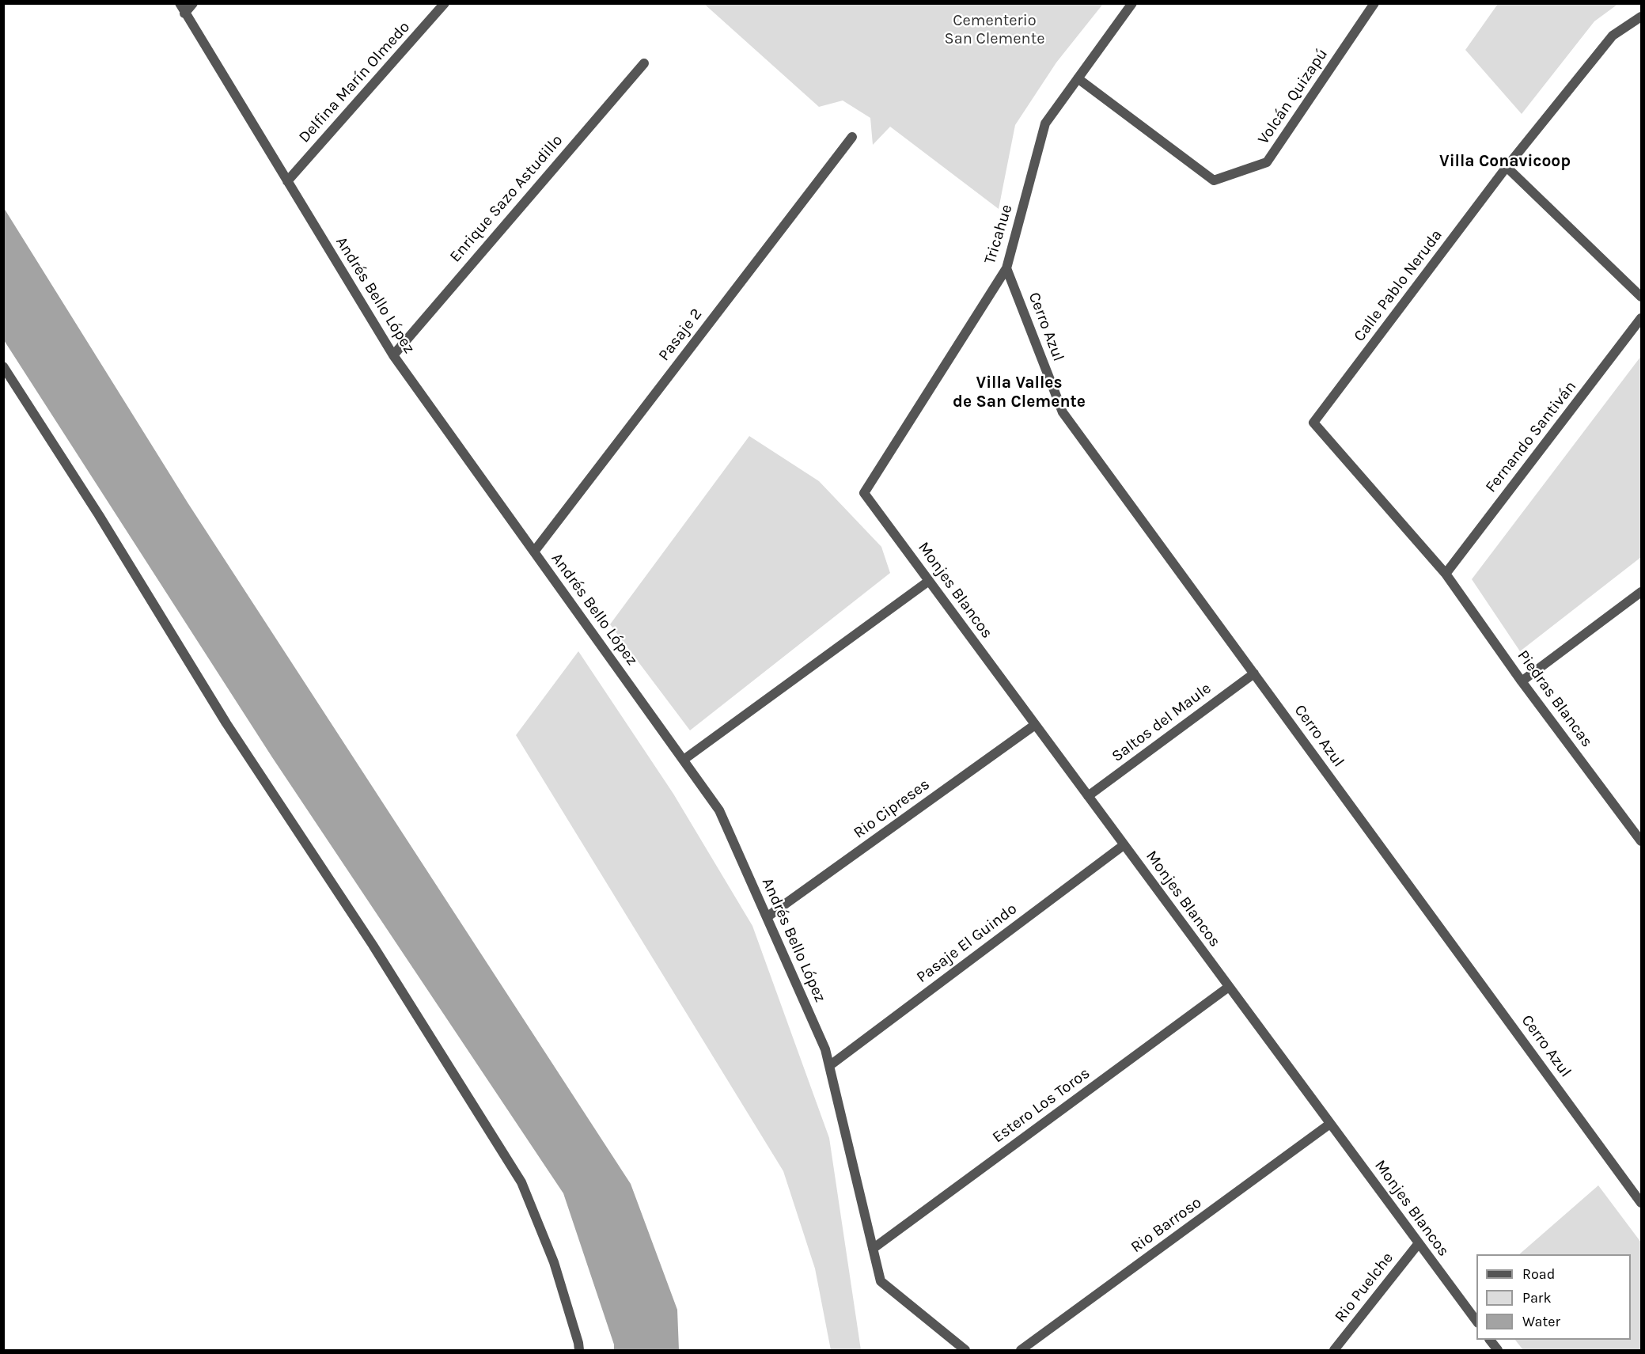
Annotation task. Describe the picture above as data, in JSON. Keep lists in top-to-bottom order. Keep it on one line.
{"streets":{"street":["Delfina Marín Olmedo","Volcán Quizapú","Enrique Sazo Astudillo","Tricahue","Calle Pablo Neruda","Andrés Bello López","Cerro Azul","Pasaje 2","Fernando Santiván","Monjes Blancos","Piedras Blancas","Saltos del Maule","Rio Cipreses","Pasaje El Guindo","Estero Los Toros","Rio Barroso","Rio Puelche"]},"crossings":[["Delfina Marín Olmedo","Andrés Bello López"],["Volcán Quizapú","Tricahue"],["Enrique Sazo Astudillo","Andrés Bello López"],["Tricahue","Cerro Azul"],["Tricahue","Monjes Blancos"],["Calle Pablo Neruda","Piedras Blancas"],["Andrés Bello López","Pasaje 2"],["Andrés Bello López","Rio Cipreses"],["Andrés Bello López","Pasaje El Guindo"],["Andrés Bello López","Estero Los Toros"],["Cerro Azul","Saltos del Maule"],["Fernando Santiván","Piedras Blancas"],["Monjes Blancos","Saltos del Maule"],["Monjes Blancos","Rio Cipreses"],["Monjes Blancos","Pasaje El Guindo"],["Monjes Blancos","Estero Los Toros"],["Monjes Blancos","Rio Barroso"],["Monjes Blancos","Rio Puelche"]],"districts":["Villa Conavicoop","Villa Valles de San Clemente"],"parks":["Cementerio San Clemente"],"legend":["Road","Park","Water"]}
